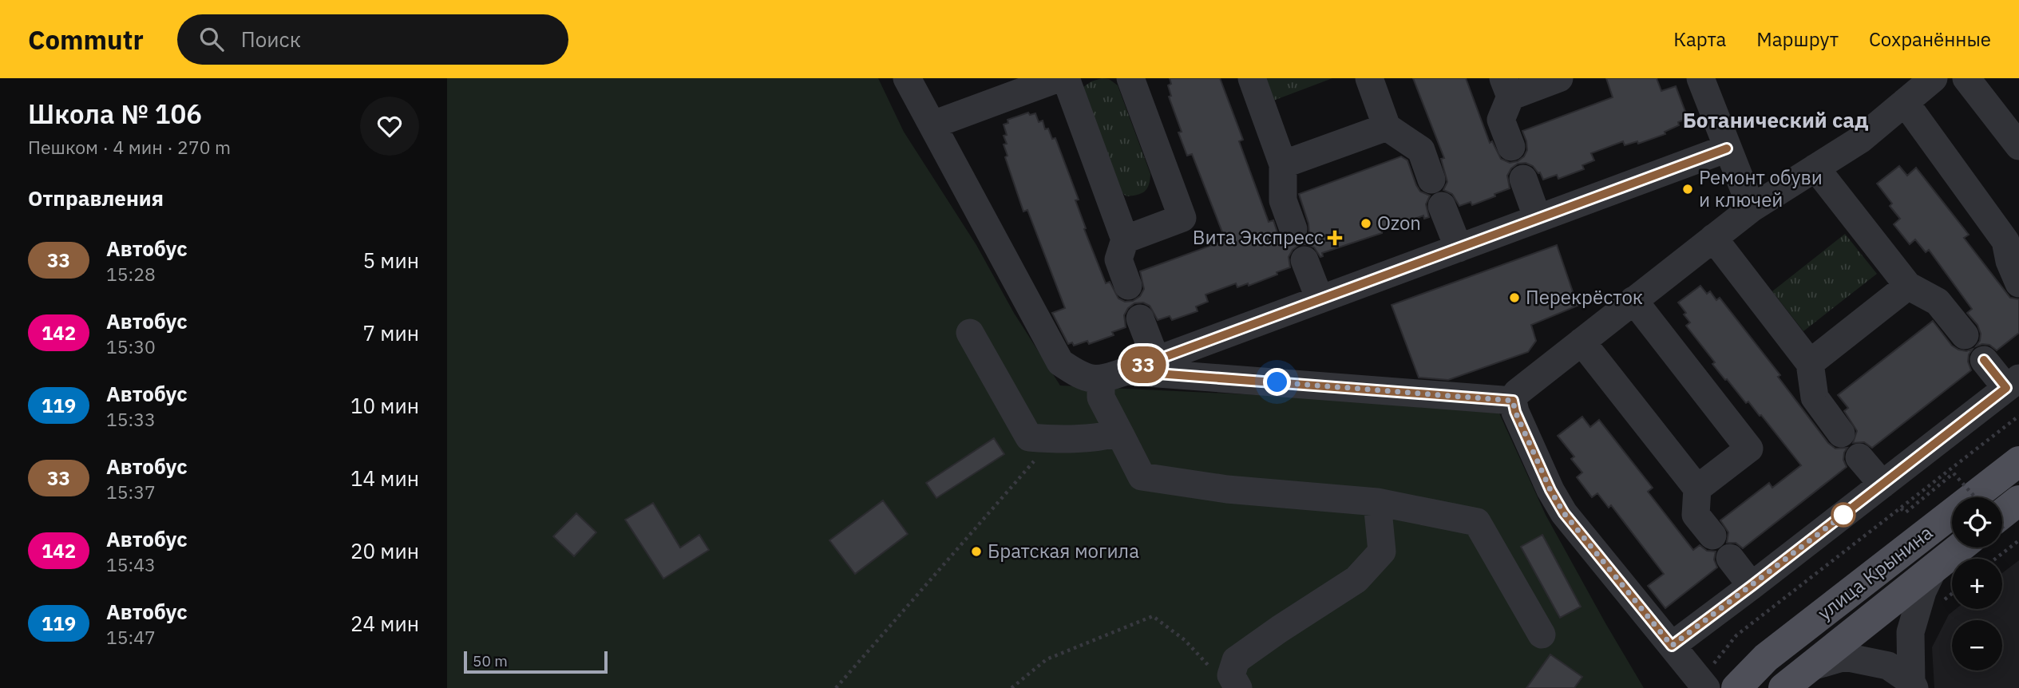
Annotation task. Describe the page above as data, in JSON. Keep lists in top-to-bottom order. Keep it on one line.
{"streets":{"main road":["улица Крынина"]},"districts":["Ботанический сад"],"places":{"other":["Ремонт обуви и ключей","Ozon","Перекрёсток","Братская могила"],"health":["Вита Экспресс"]},"lines":["bus line 33"],"scale_bar":"50 m","page":{"header":"Commutr","search":"Поиск","nav":["Карта","Маршрут","Сохранённые"],"heading":[["Школа № 106","Пешком · 4 мин · 270 m"],"Отправления"],"on_map":"33","list":[{"mark":"33","name":"Автобус","note":"15:28","value":"5 мин"},{"mark":"142","name":"Автобус","note":"15:30","value":"7 мин"},{"mark":"119","name":"Автобус","note":"15:33","value":"10 мин"},{"mark":"33","name":"Автобус","note":"15:37","value":"14 мин"},{"mark":"142","name":"Автобус","note":"15:43","value":"20 мин"},{"mark":"119","name":"Автобус","note":"15:47","value":"24 мин"}],"map_buttons":["+","−"],"scale":"50 m"}}
